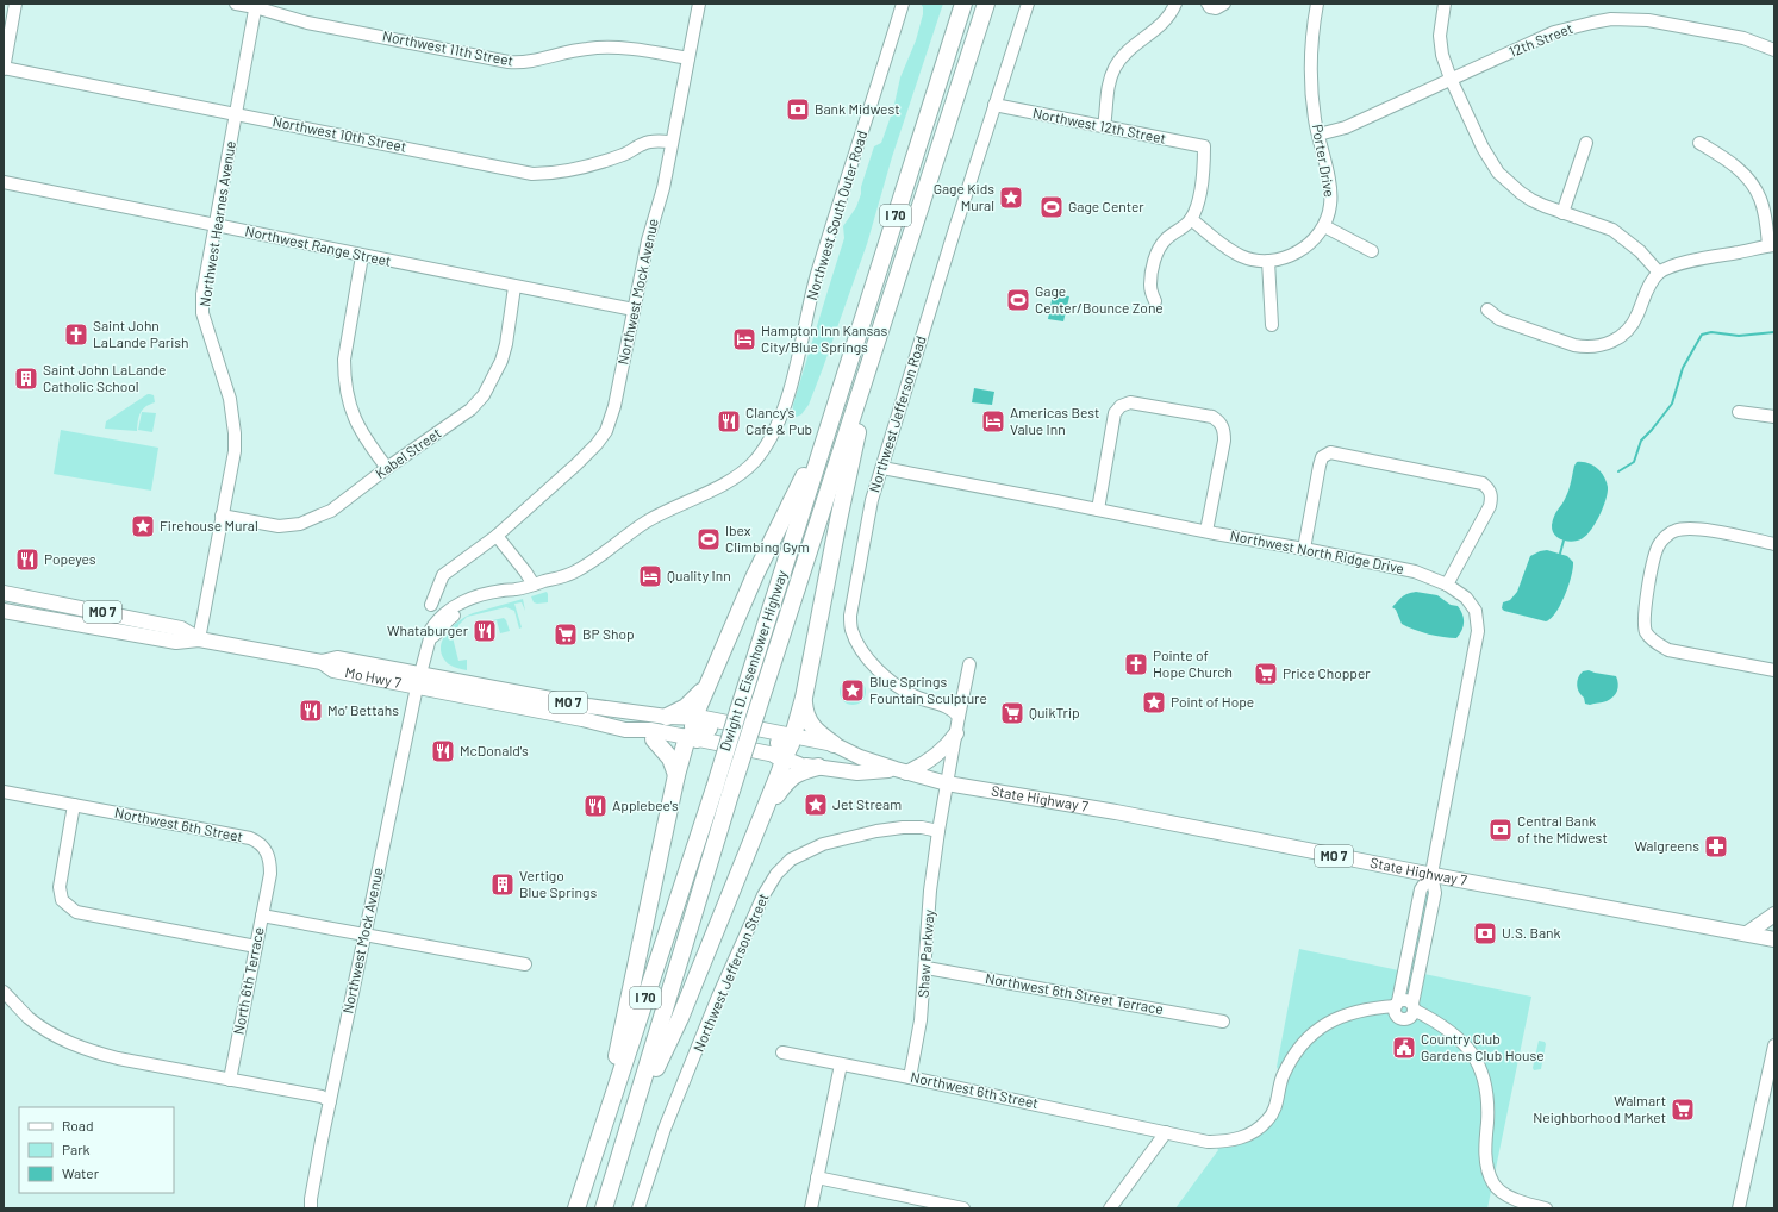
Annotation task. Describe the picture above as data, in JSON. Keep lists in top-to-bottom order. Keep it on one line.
{"streets":{"highway":["I 70","Dwight D. Eisenhower Highway"],"main road":["MO 7","Mo Hwy 7","State Highway 7"],"street":["12th Street","Northwest 11th Street","Northwest 12th Street","Northwest 10th Street","Porter Drive","Northwest South Outer Road","Northwest Hearnes Avenue","Northwest Range Street","Northwest Mock Avenue","Northwest Jefferson Road","Kabel Street","Northwest North Ridge Drive","Northwest 6th Street","Shaw Parkway","Northwest Jefferson Street","North 6th Terrace","Northwest 6th Street Terrace"]},"crossings":[["12th Street","Porter Drive"],["Northwest 11th Street","Northwest Hearnes Avenue"],["Northwest 11th Street","Northwest Mock Avenue"],["Northwest 12th Street","Porter Drive"],["Northwest 12th Street","Northwest Jefferson Road"],["Northwest 10th Street","Northwest Hearnes Avenue"],["Northwest 10th Street","Northwest Mock Avenue"],["Northwest South Outer Road","Northwest Mock Avenue"],["Northwest South Outer Road","Mo Hwy 7"],["Northwest Hearnes Avenue","Northwest Range Street"],["Northwest Hearnes Avenue","Kabel Street"],["Northwest Hearnes Avenue","MO 7"],["Northwest Hearnes Avenue","Mo Hwy 7"],["Northwest Range Street","Northwest Mock Avenue"],["Northwest Range Street","Kabel Street"],["Northwest Mock Avenue","Mo Hwy 7"],["Northwest Jefferson Road","Northwest North Ridge Drive"],["Northwest North Ridge Drive","State Highway 7"],["MO 7","Mo Hwy 7"],["MO 7","State Highway 7"],["State Highway 7","Shaw Parkway"],["Northwest 6th Street","Shaw Parkway"],["Northwest 6th Street","North 6th Terrace"],["Shaw Parkway","Northwest Jefferson Street"],["Shaw Parkway","Northwest 6th Street Terrace"]],"places":{"bank":["Bank Midwest","Central Bank of the Midwest","U.S. Bank"],"place":["Gage Kids Mural","Firehouse Mural","Blue Springs Fountain Sculpture","Point of Hope","Jet Stream"],"sports":["Gage Center","Gage Center/Bounce Zone","Ibex Climbing Gym"],"church":["Saint John LaLande Parish","Pointe of Hope Church"],"hotel":["Hampton Inn Kansas City/Blue Springs","Americas Best Value Inn","Quality Inn"],"building":["Saint John LaLande Catholic School","Vertigo Blue Springs"],"restaurant":["Clancy's Cafe & Pub","Popeyes","Whataburger","Mo' Bettahs","McDonald's","Applebee's"],"supermarket":["BP Shop","Price Chopper","QuikTrip","Walmart Neighborhood Market"],"pharmacy":["Walgreens"],"public building":["Country Club Gardens Club House"]},"legend":["Road","Park","Water"]}
